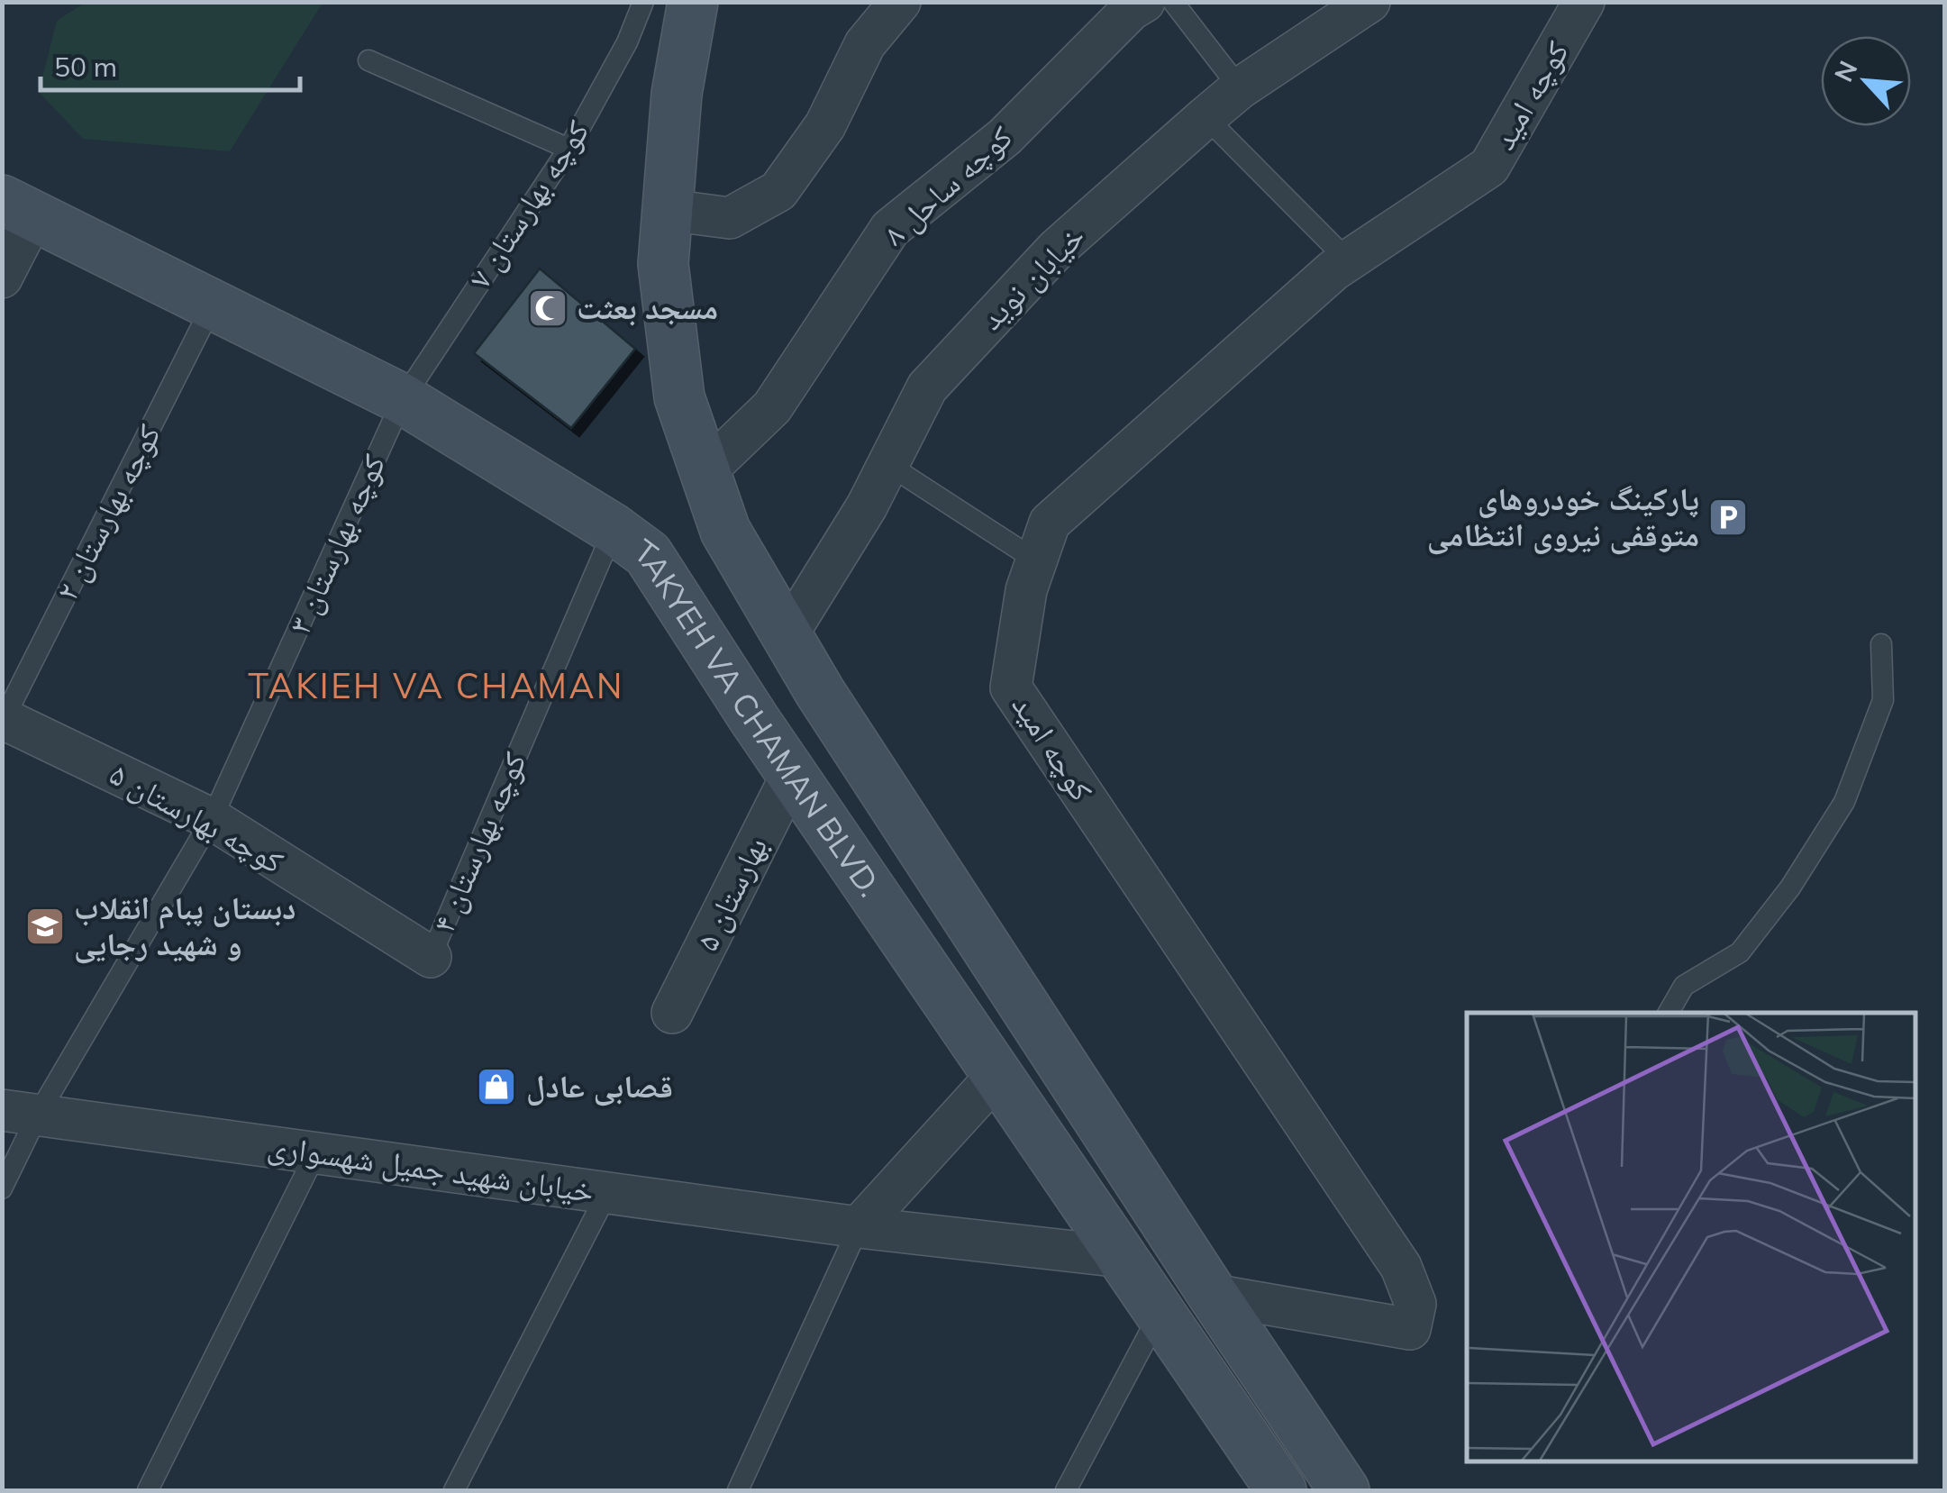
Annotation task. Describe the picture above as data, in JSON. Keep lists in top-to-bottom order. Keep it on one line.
{"streets":{"main road":["TAKYEH VA CHAMAN BLVD."],"street":["کوچه امید","کوچه ساحل ۸","خیابان نوید","کوچه بهارستان ۵","بهارستان ۵","خیابان شهید جمیل شهسواری"],"lane":["کوچه بهارستان ۷","کوچه بهارستان ۲","کوچه بهارستان ۳","کوچه بهارستان ۴"]},"crossings":[["کوچه امید","TAKYEH VA CHAMAN BLVD."],["کوچه ساحل ۸","TAKYEH VA CHAMAN BLVD."],["کوچه بهارستان ۷","کوچه بهارستان ۳"],["کوچه بهارستان ۷","TAKYEH VA CHAMAN BLVD."],["خیابان نوید","TAKYEH VA CHAMAN BLVD."],["کوچه بهارستان ۲","TAKYEH VA CHAMAN BLVD."],["کوچه بهارستان ۲","کوچه بهارستان ۵"],["کوچه بهارستان ۳","TAKYEH VA CHAMAN BLVD."],["کوچه بهارستان ۳","کوچه بهارستان ۵"],["کوچه بهارستان ۳","خیابان شهید جمیل شهسواری"],["TAKYEH VA CHAMAN BLVD.","کوچه بهارستان ۴"],["TAKYEH VA CHAMAN BLVD.","بهارستان ۵"],["TAKYEH VA CHAMAN BLVD.","خیابان شهید جمیل شهسواری"],["کوچه بهارستان ۵","کوچه بهارستان ۴"]],"districts":["TAKIEH VA CHAMAN"],"places":{"mosque":["مسجد بعثت"],"parking":["پارکینگ خودروهای متوقفی نیروی انتظامی"],"school or university":["دبستان پبام انقلاب و شهید رجایی"],"shop":["قصابی عادل"]},"scale_bar":"50 m","north":"top left"}
